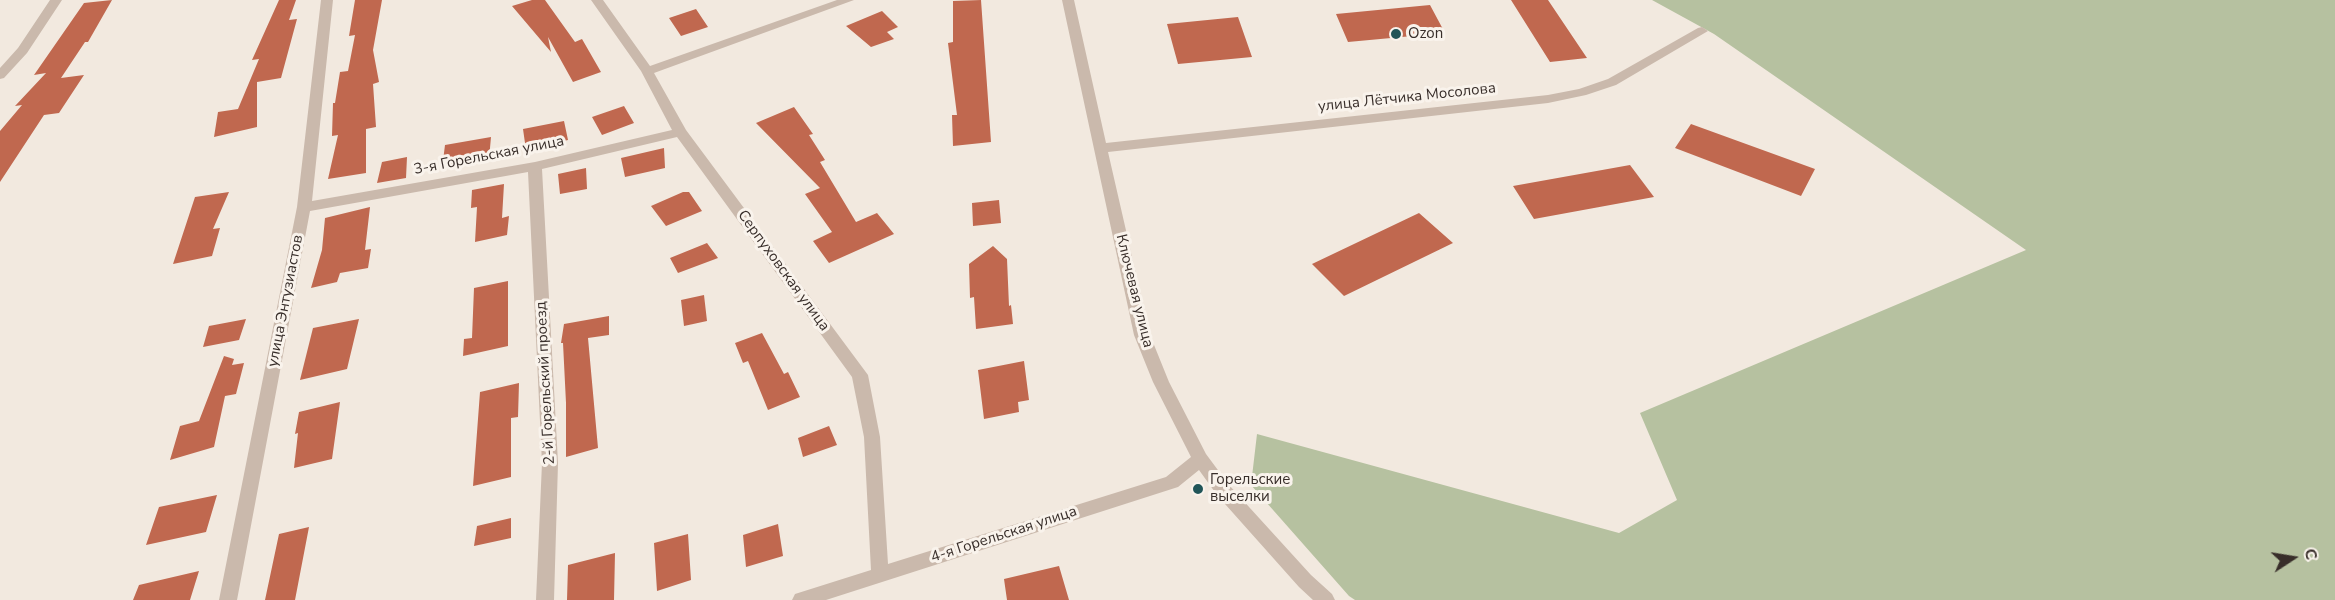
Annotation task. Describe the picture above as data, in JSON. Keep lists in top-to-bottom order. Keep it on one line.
{"streets":{"street":["улица Лётчика Мосолова","3-я Горельская улица","Серпуховская улица","Ключевая улица","улица Энтузиастов","2-й Горельский проезд","4-я Горельская улица"]},"crossings":[["улица Лётчика Мосолова","Ключевая улица"],["3-я Горельская улица","Серпуховская улица"],["3-я Горельская улица","улица Энтузиастов"],["3-я Горельская улица","2-й Горельский проезд"],["Серпуховская улица","4-я Горельская улица"],["Ключевая улица","4-я Горельская улица"]],"places":["Ozon","Горельские выселки"],"north":"right"}
